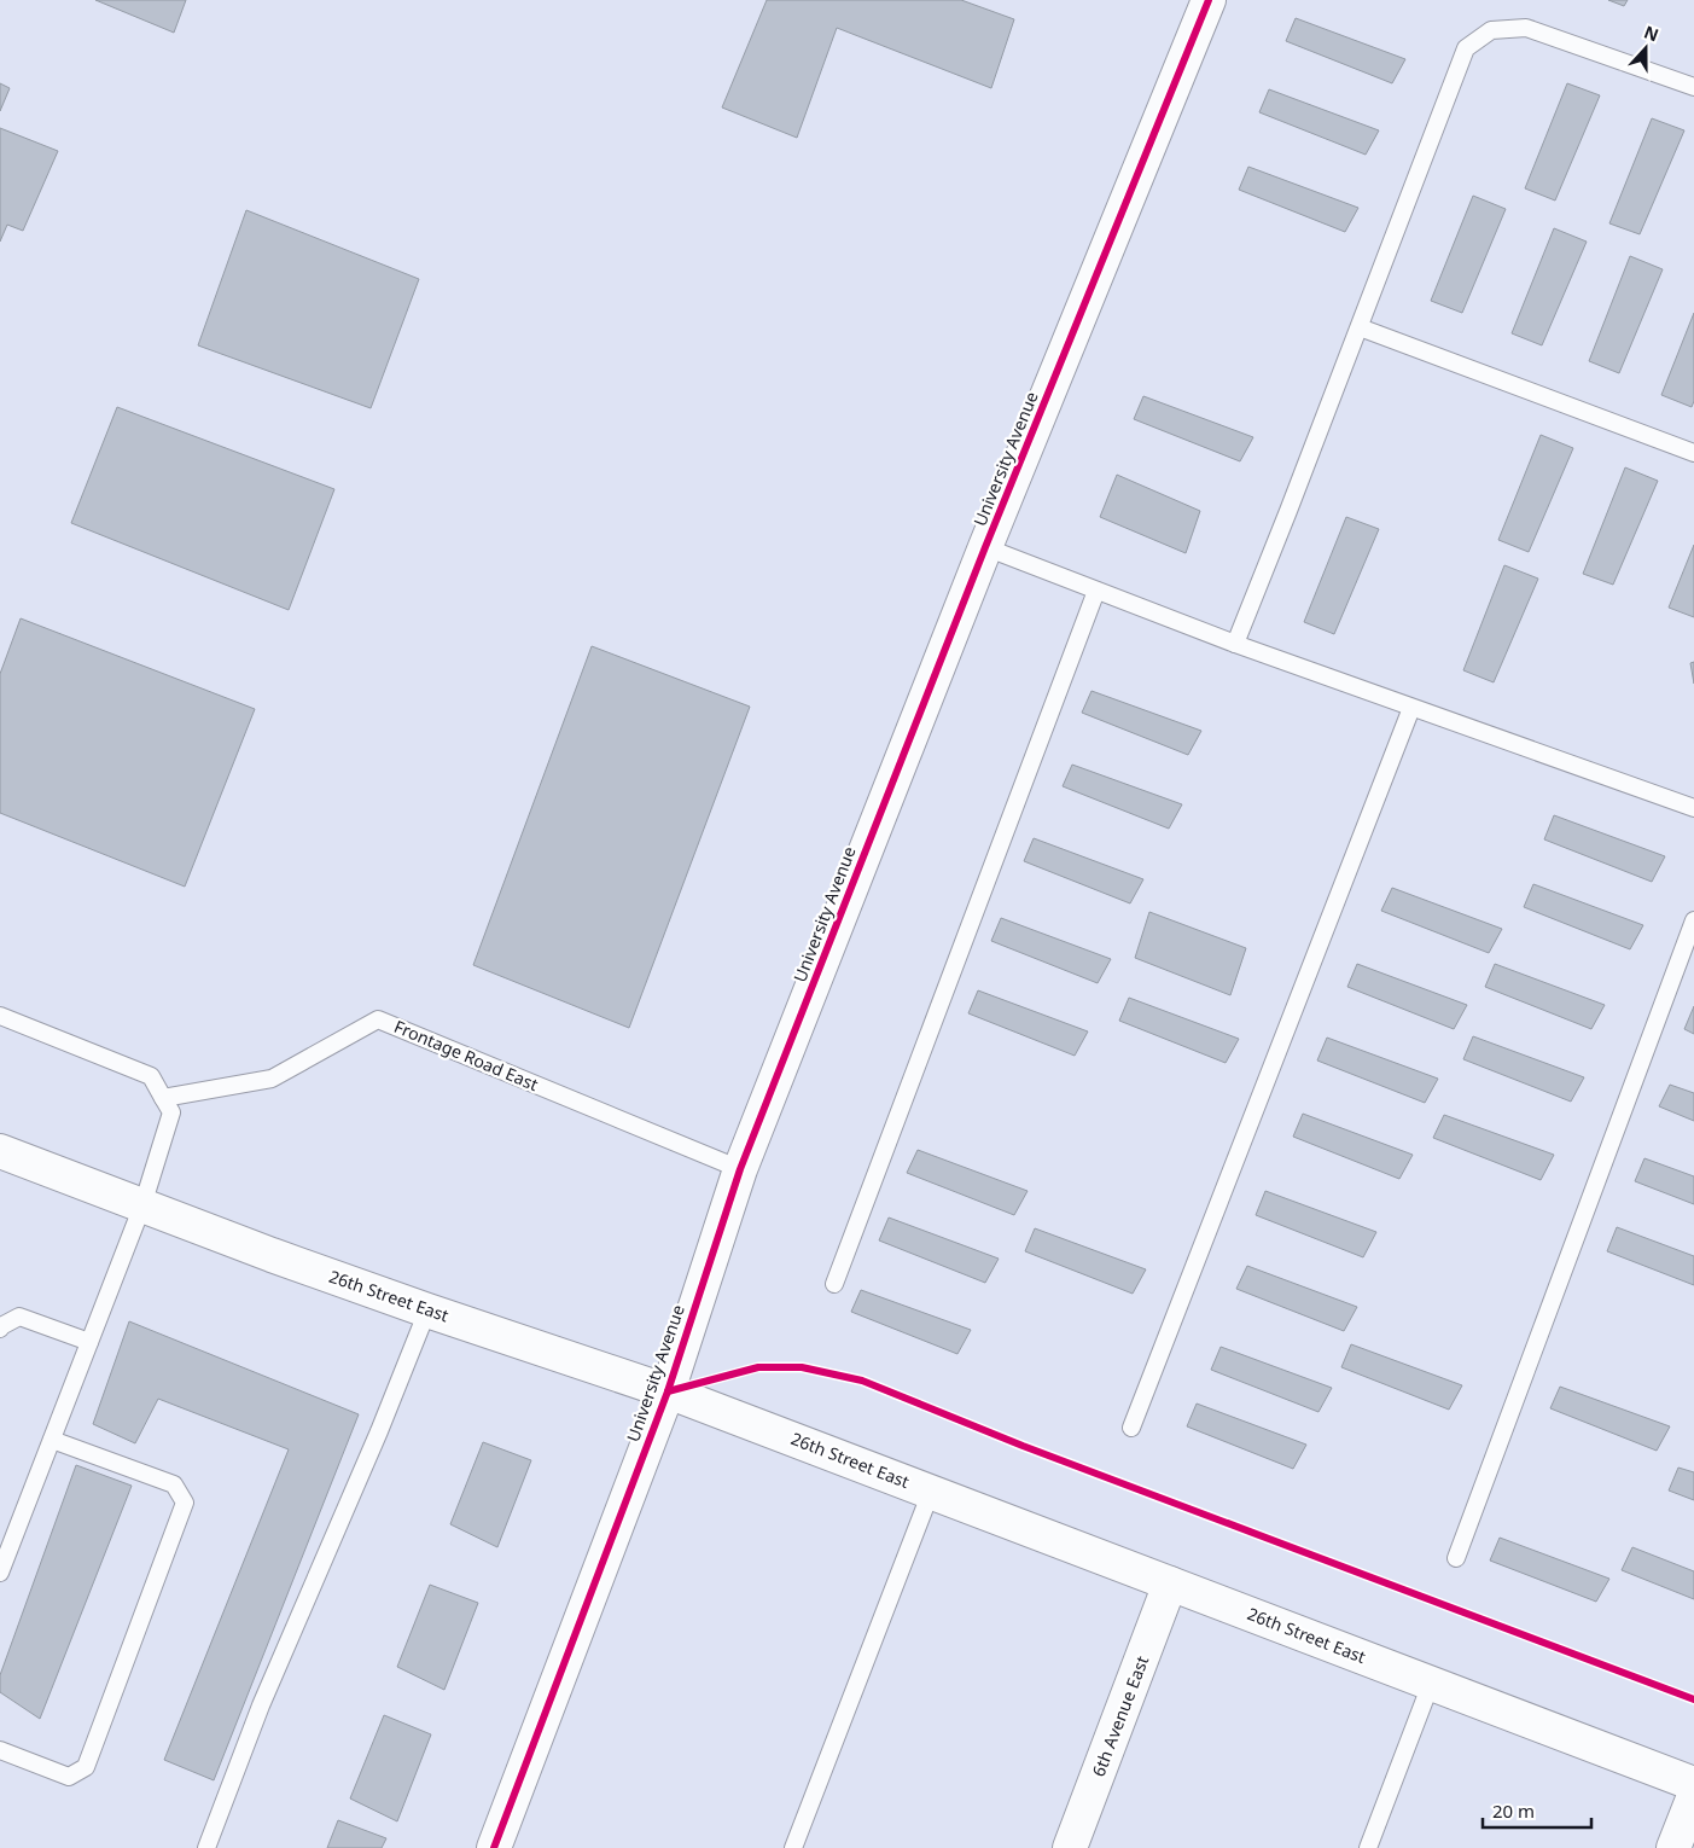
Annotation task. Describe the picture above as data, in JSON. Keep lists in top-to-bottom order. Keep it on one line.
{"streets":{"street":["University Avenue","26th Street East","6th Avenue East"],"lane":["Frontage Road East"]},"crossings":[["University Avenue","Frontage Road East"],["University Avenue","26th Street East"],["26th Street East","6th Avenue East"]],"scale_bar":"20 m","north":"top"}
